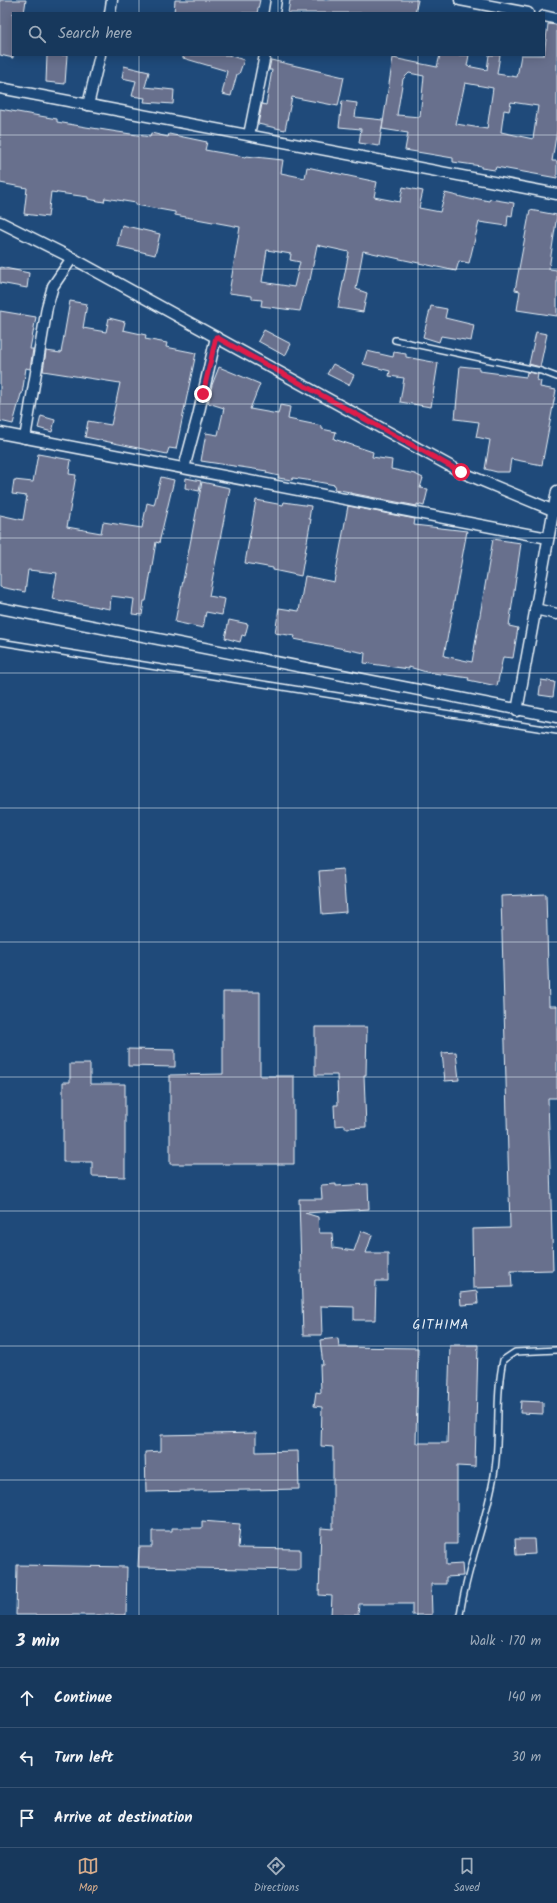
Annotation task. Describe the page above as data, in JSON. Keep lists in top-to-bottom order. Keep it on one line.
{"districts":["GITHIMA"],"page":{"search":"Search here","heading":["3 min","Walk · 170 m"],"list":[["Continue","140 m"],["Turn left","30 m"],"Arrive at destination"],"nav":["Map","Directions","Saved"]}}
